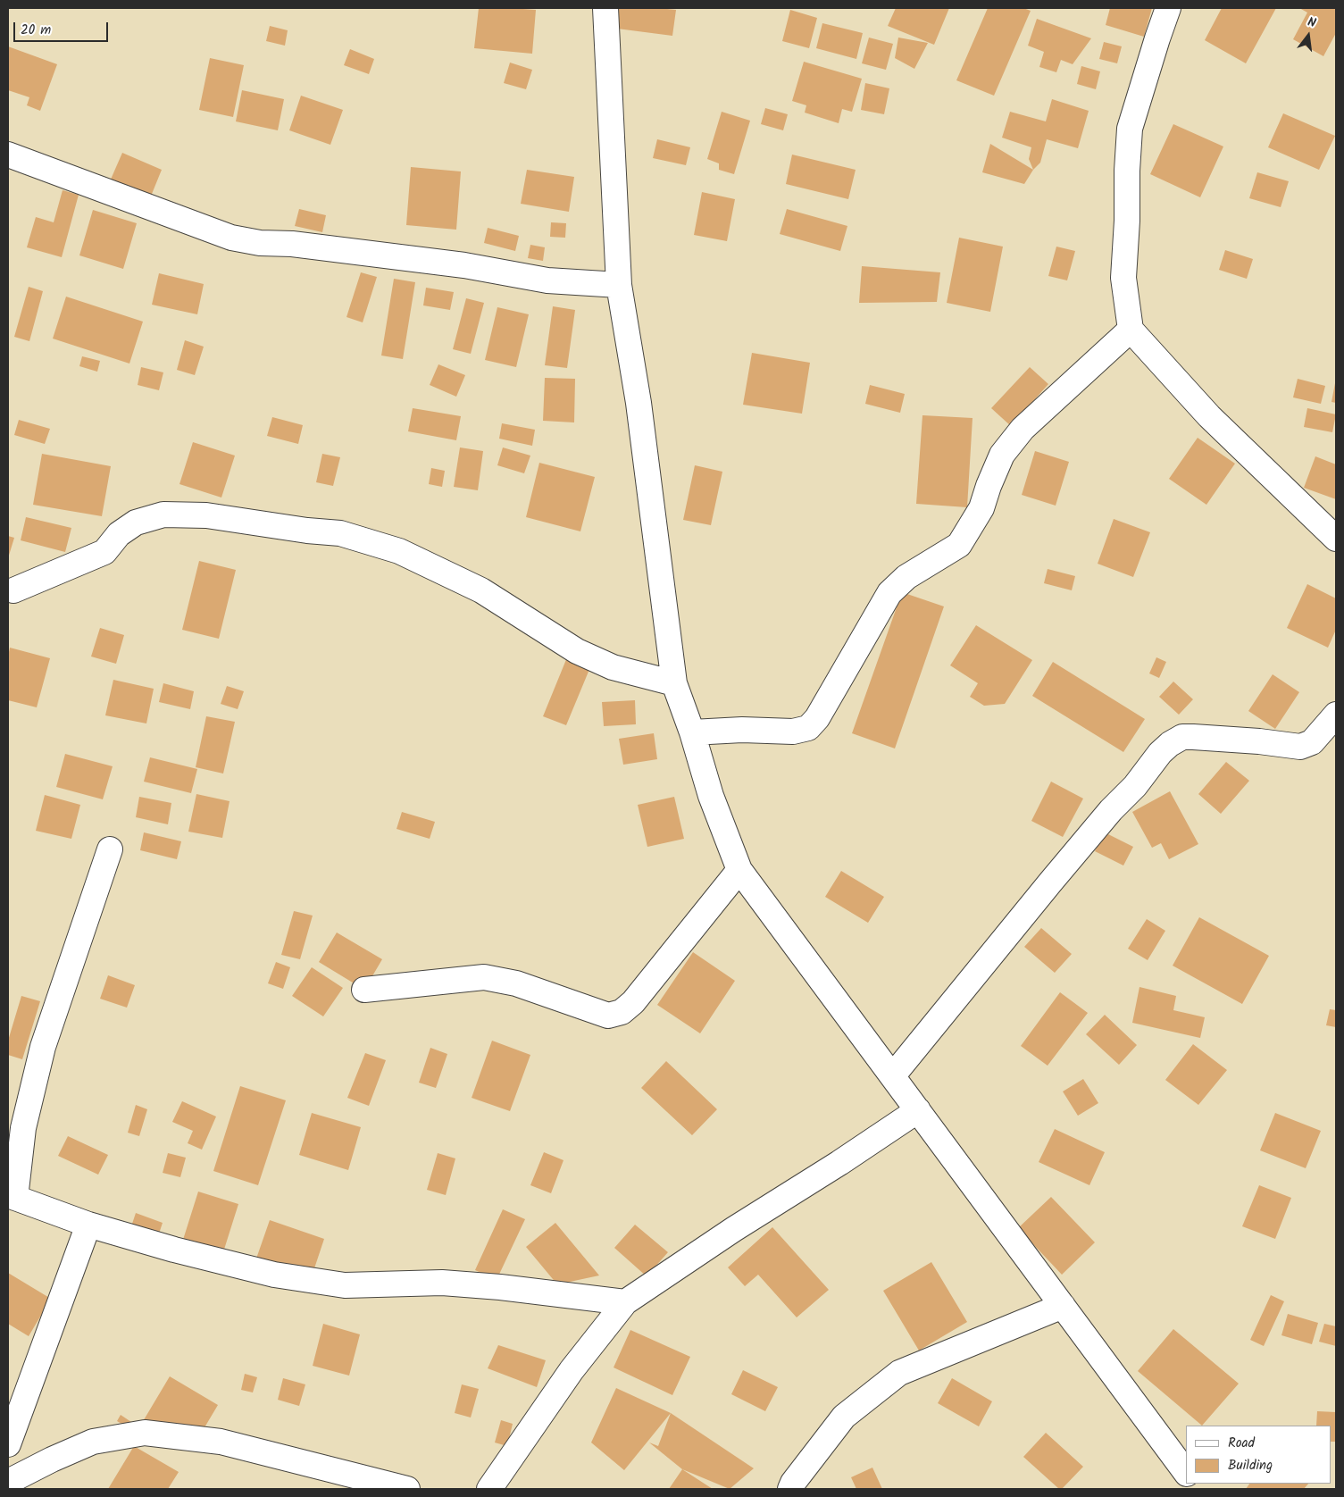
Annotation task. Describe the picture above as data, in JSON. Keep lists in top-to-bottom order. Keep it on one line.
{"legend":["Road","Building"],"scale_bar":"20 m","north":"top"}
